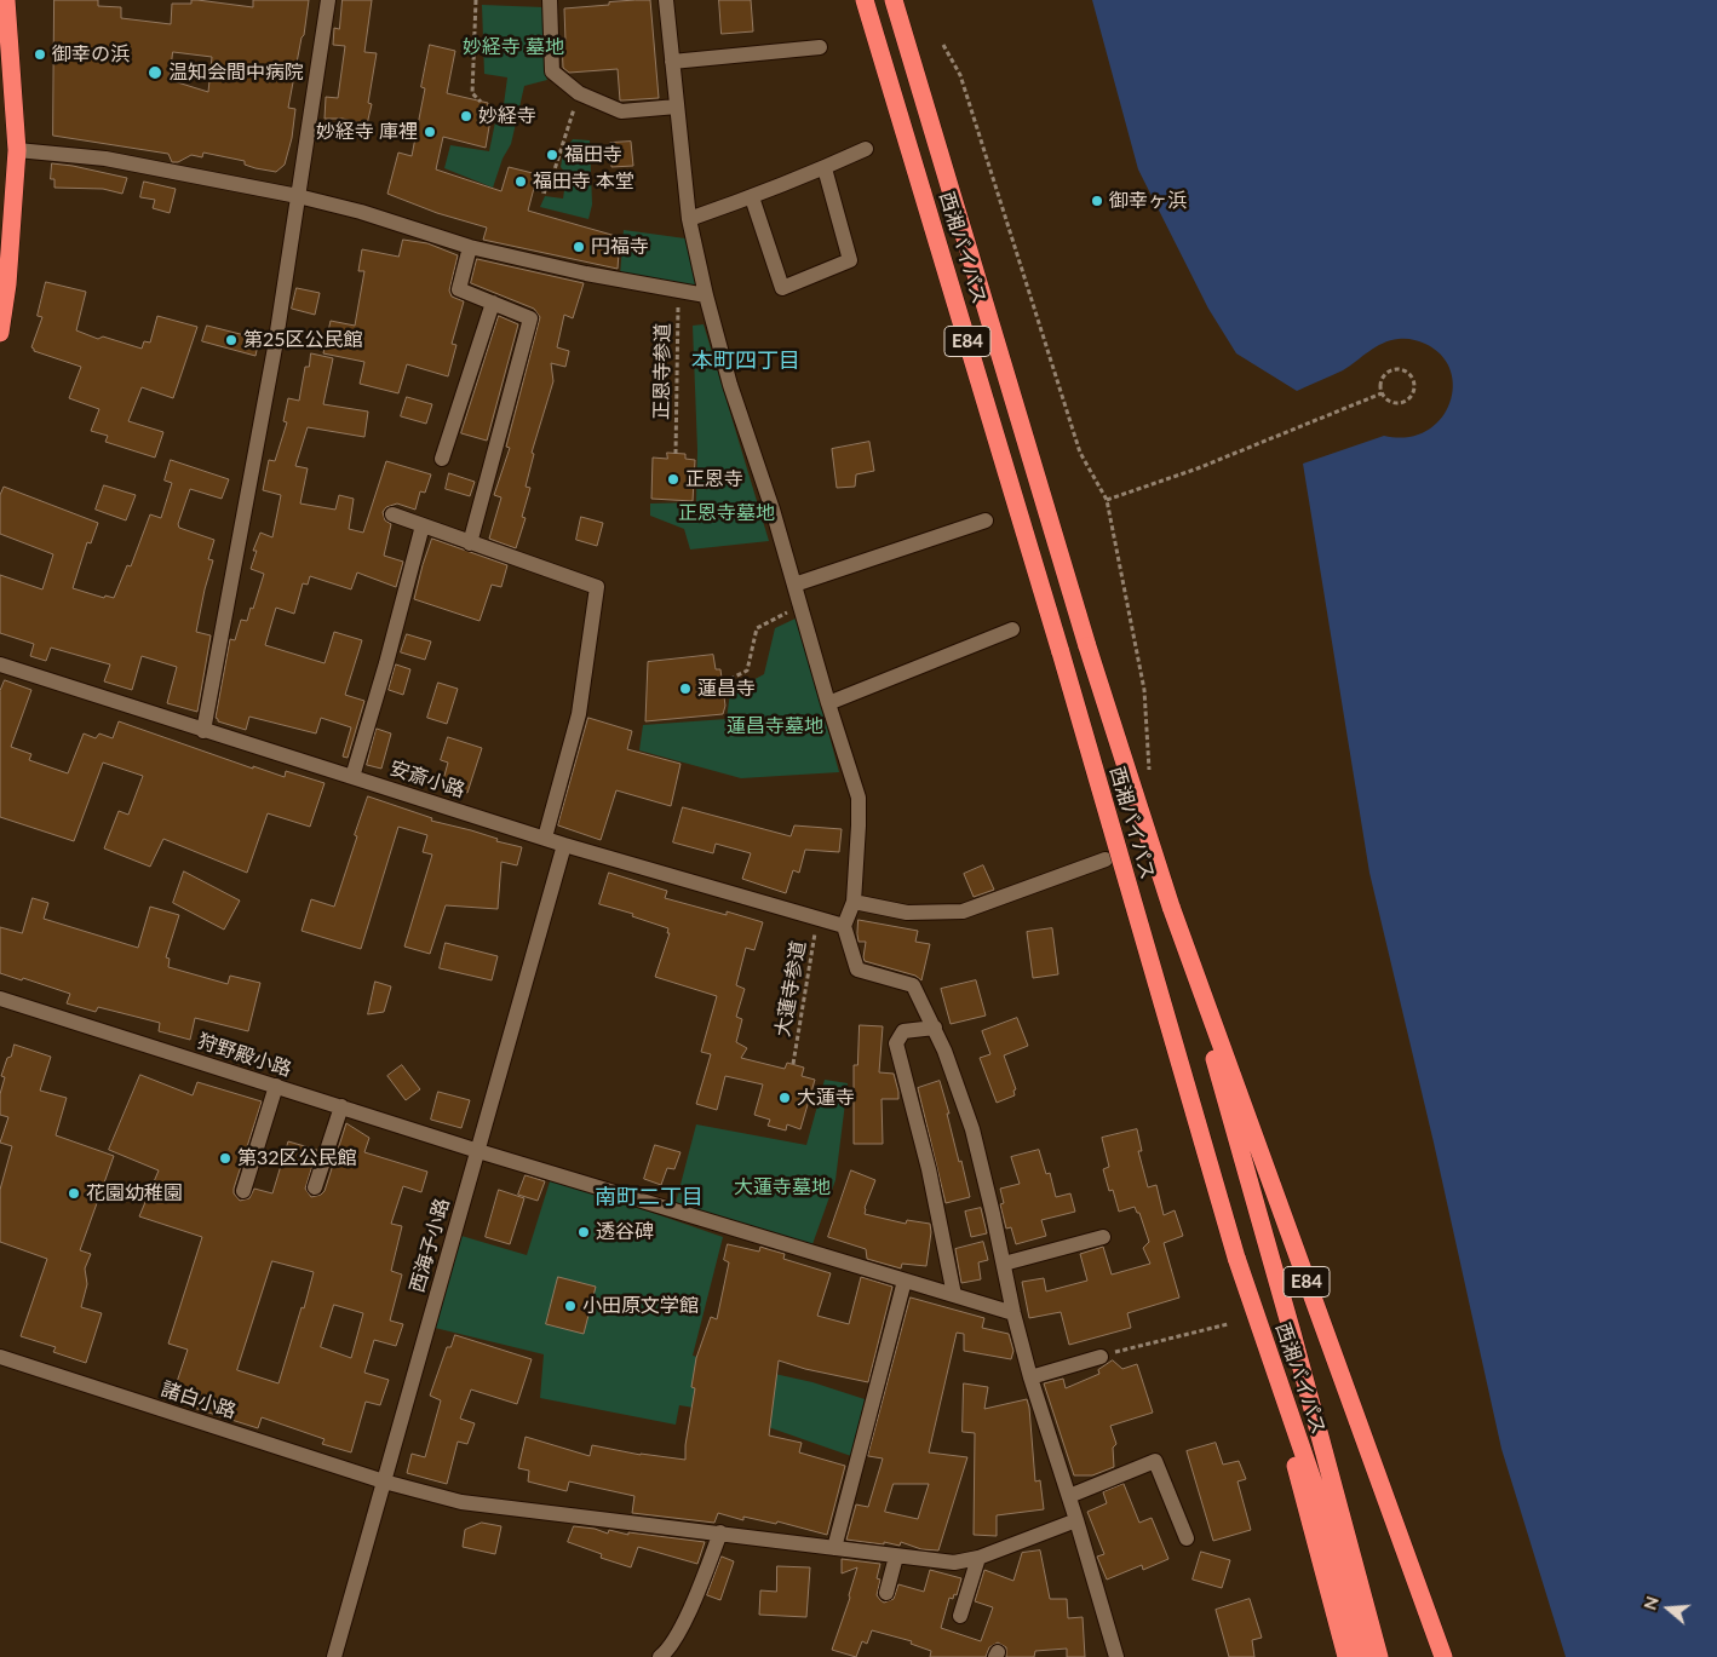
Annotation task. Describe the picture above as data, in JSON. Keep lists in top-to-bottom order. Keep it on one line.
{"streets":{"highway":["西湘バイパス","E84"],"street":["安斎小路","狩野殿小路","西海子小路","諸白小路"],"path":["正恩寺参道","大蓮寺参道"]},"crossings":[["西湘バイパス","E84"],["安斎小路","大蓮寺参道"],["安斎小路","西海子小路"],["狩野殿小路","西海子小路"],["西海子小路","諸白小路"]],"districts":["本町四丁目","南町二丁目"],"parks":["妙経寺 墓地","正恩寺墓地","蓮昌寺墓地","大蓮寺墓地"],"places":["御幸の浜","温知会間中病院","妙経寺","妙経寺 庫裡","福田寺","福田寺 本堂","御幸ヶ浜","円福寺","第25区公民館","正恩寺","蓮昌寺","大蓮寺","第32区公民館","花園幼稚園","透谷碑","小田原文学館"],"north":"left"}
